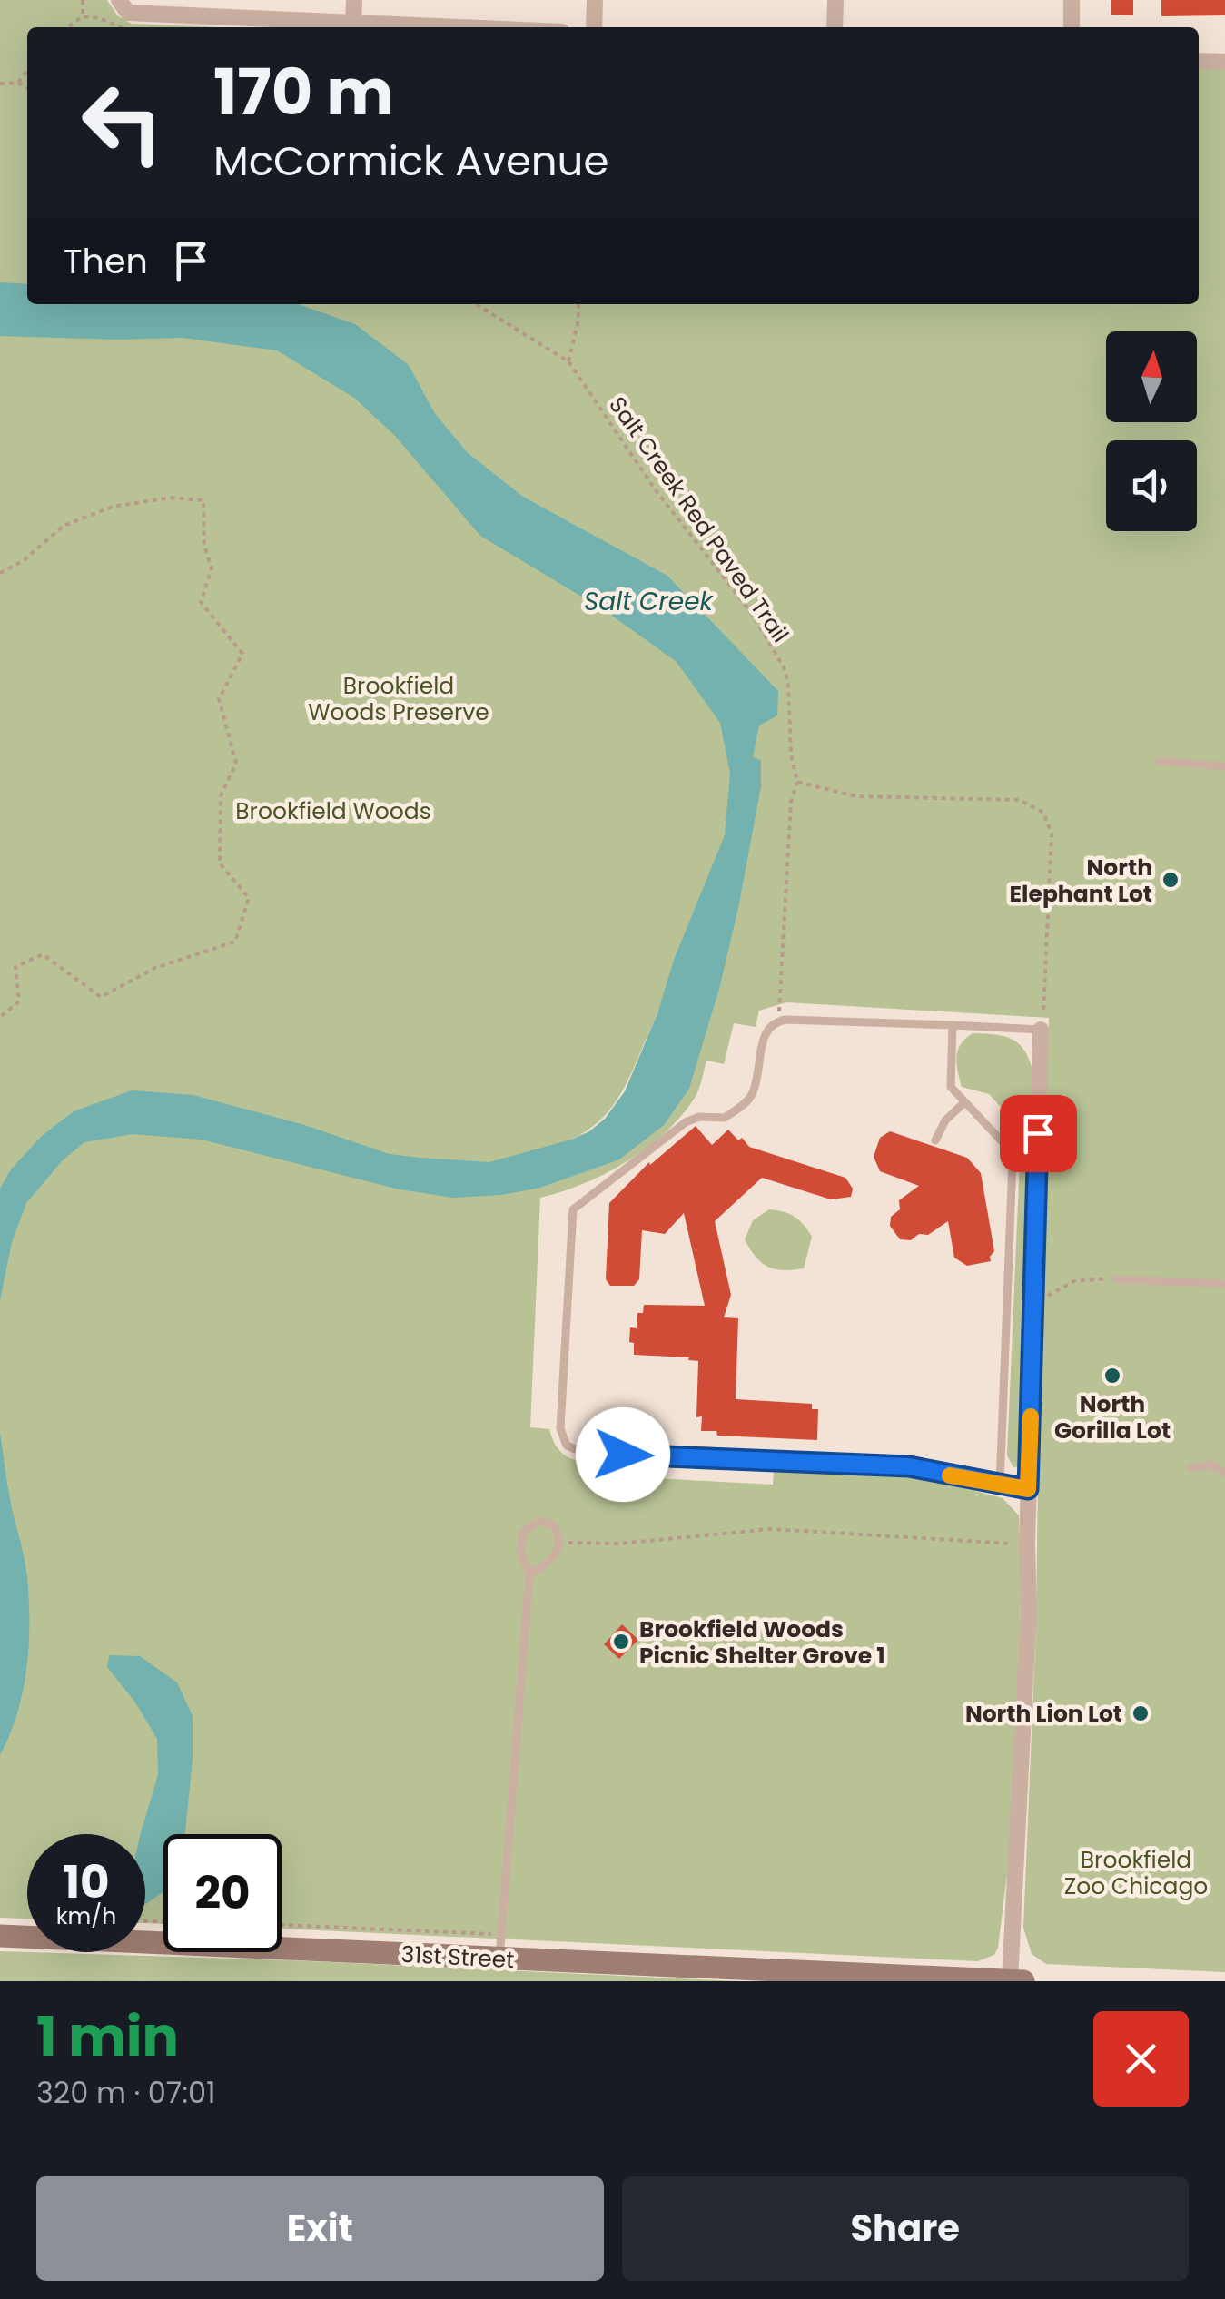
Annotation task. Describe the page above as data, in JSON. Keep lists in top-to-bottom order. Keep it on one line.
{"streets":{"main road":["31st Street"],"path":["Salt Creek Red Paved Trail"]},"water":["Salt Creek"],"parks":["Brookfield Woods Preserve","Brookfield Woods","Brookfield Zoo Chicago"],"places":["North Elephant Lot","North Gorilla Lot","Brookfield Woods Picnic Shelter Grove 1","North Lion Lot"],"north":"top","page":{"turn":["170 m","McCormick Avenue"],"then":"Then","speed":"10 km/h","limit":"20","heading":["1 min","320 m · 07:01"],"buttons":["Exit","Share"]}}
